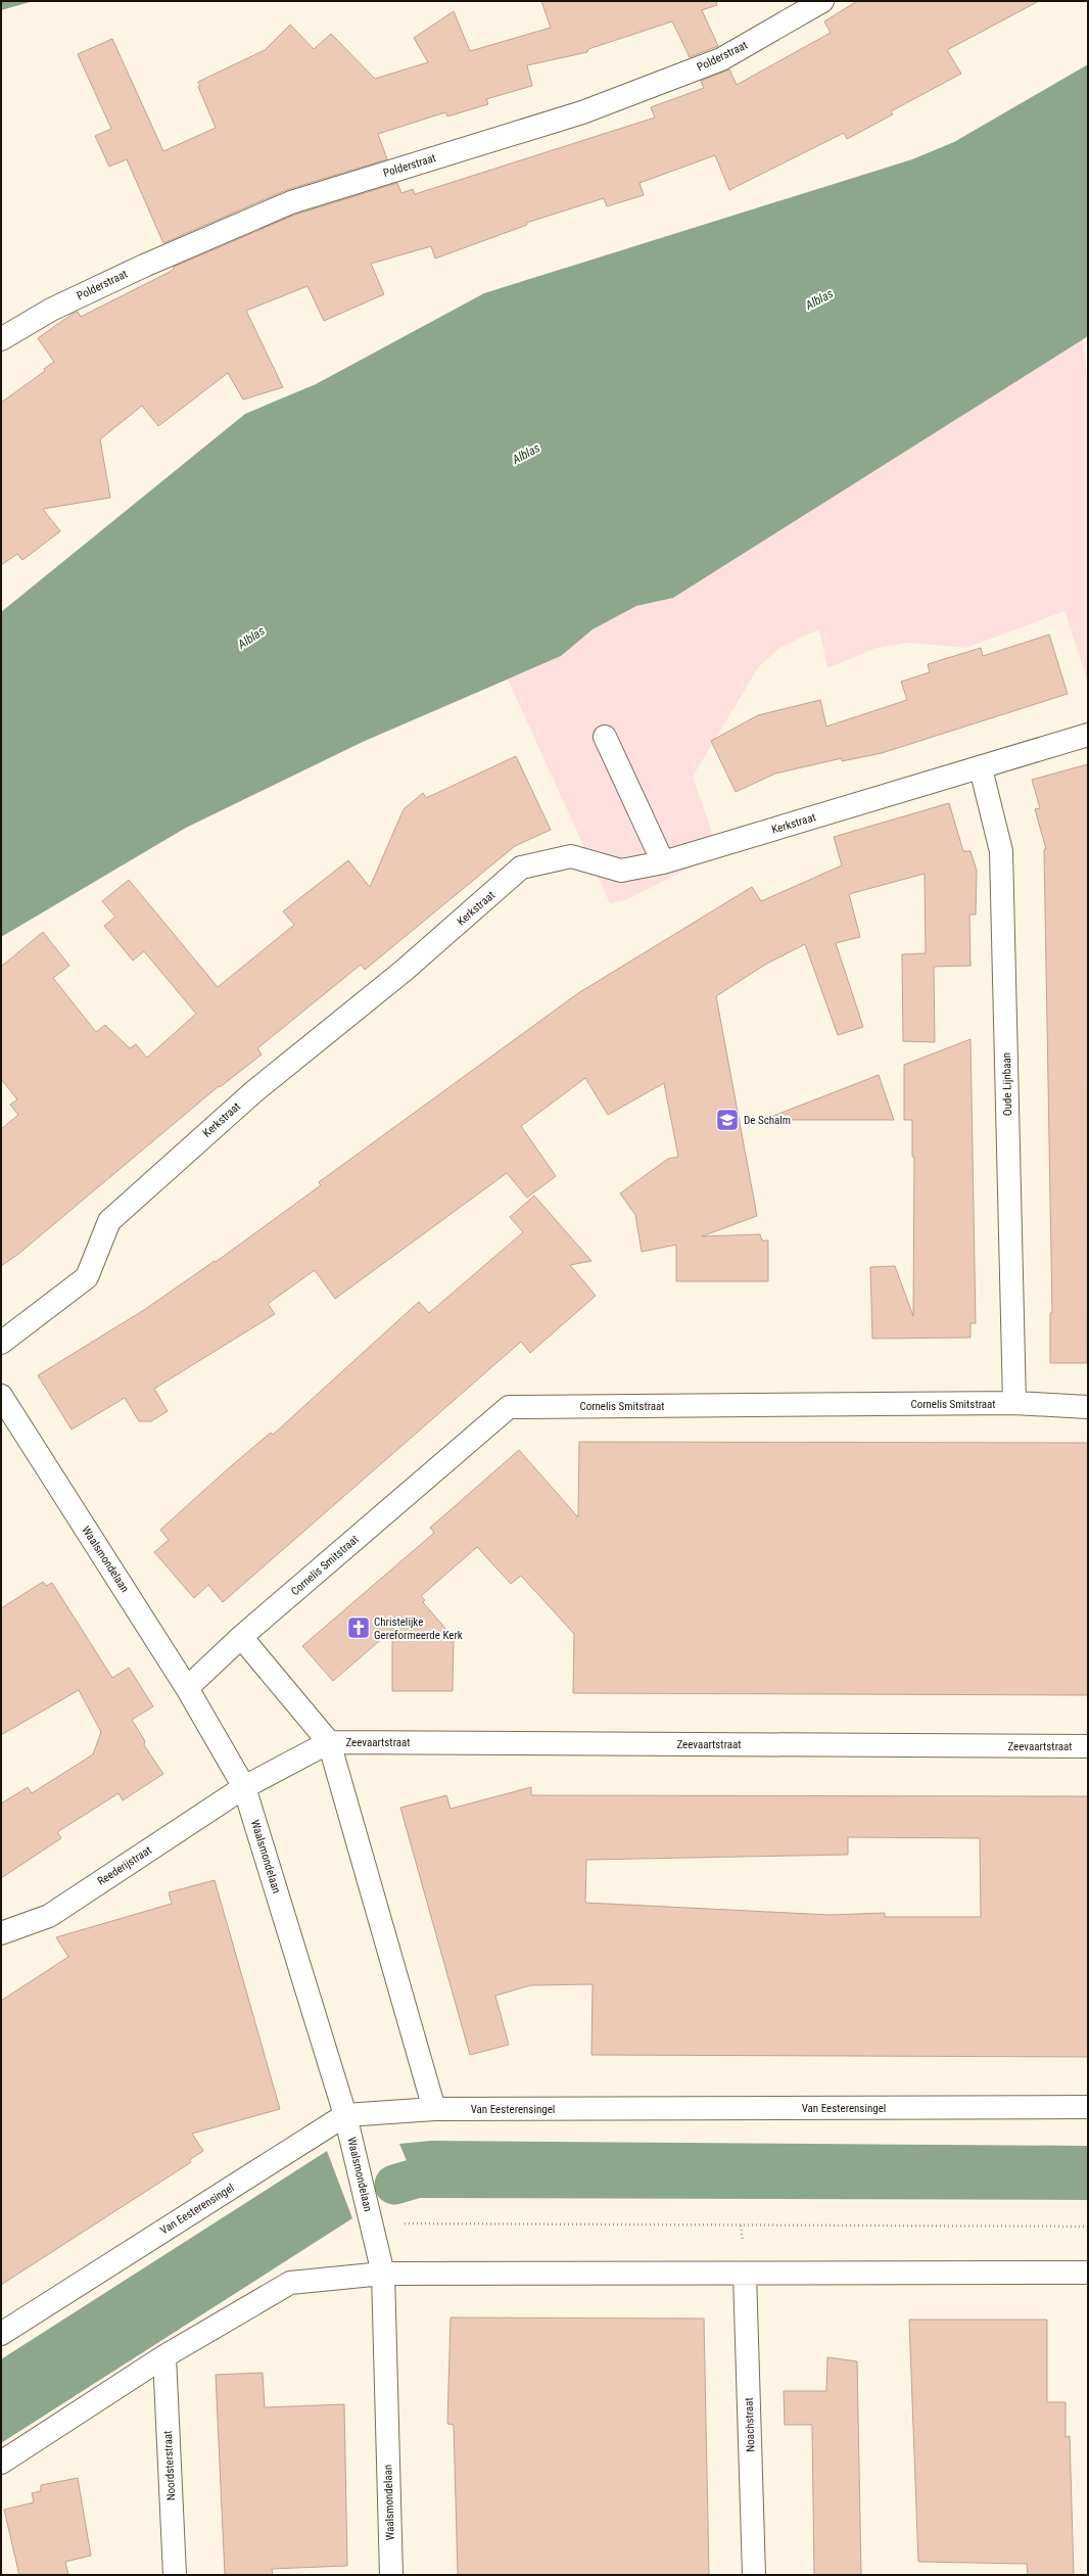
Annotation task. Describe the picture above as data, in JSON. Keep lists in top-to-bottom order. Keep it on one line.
{"streets":{"street":["Polderstraat","Kerkstraat","Oude Lijnbaan","Cornelis Smitstraat","Waalsmondelaan","Zeevaartstraat","Reederijstraat","Van Eesterensingel","Noachstraat","Noordsterstraat"]},"crossings":[["Kerkstraat","Oude Lijnbaan"],["Oude Lijnbaan","Cornelis Smitstraat"],["Cornelis Smitstraat","Waalsmondelaan"],["Waalsmondelaan","Reederijstraat"],["Waalsmondelaan","Van Eesterensingel"]],"water":["Alblas"],"places":{"school or university":["De Schalm"],"church":["Christelijke Gereformeerde Kerk"]}}
